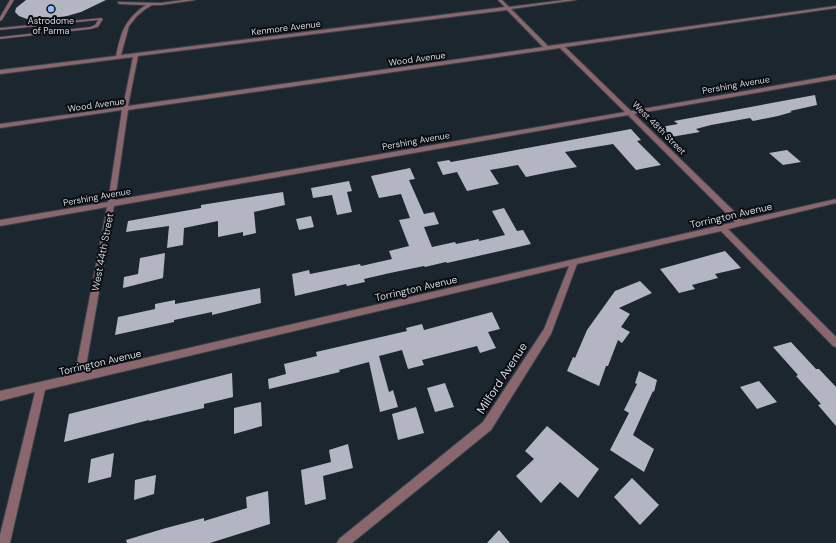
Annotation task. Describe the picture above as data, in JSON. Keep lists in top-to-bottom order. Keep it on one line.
{"streets":{"street":["Kenmore Avenue","Wood Avenue","Pershing Avenue","West 48th Street","Torrington Avenue","West 44th Street","Milford Avenue"]},"crossings":[["Kenmore Avenue","West 44th Street"],["Wood Avenue","West 48th Street"],["Wood Avenue","West 44th Street"],["Pershing Avenue","West 48th Street"],["Pershing Avenue","West 44th Street"],["West 48th Street","Torrington Avenue"],["Torrington Avenue","West 44th Street"],["Torrington Avenue","Milford Avenue"]],"places":["Astrodome of Parma"]}
